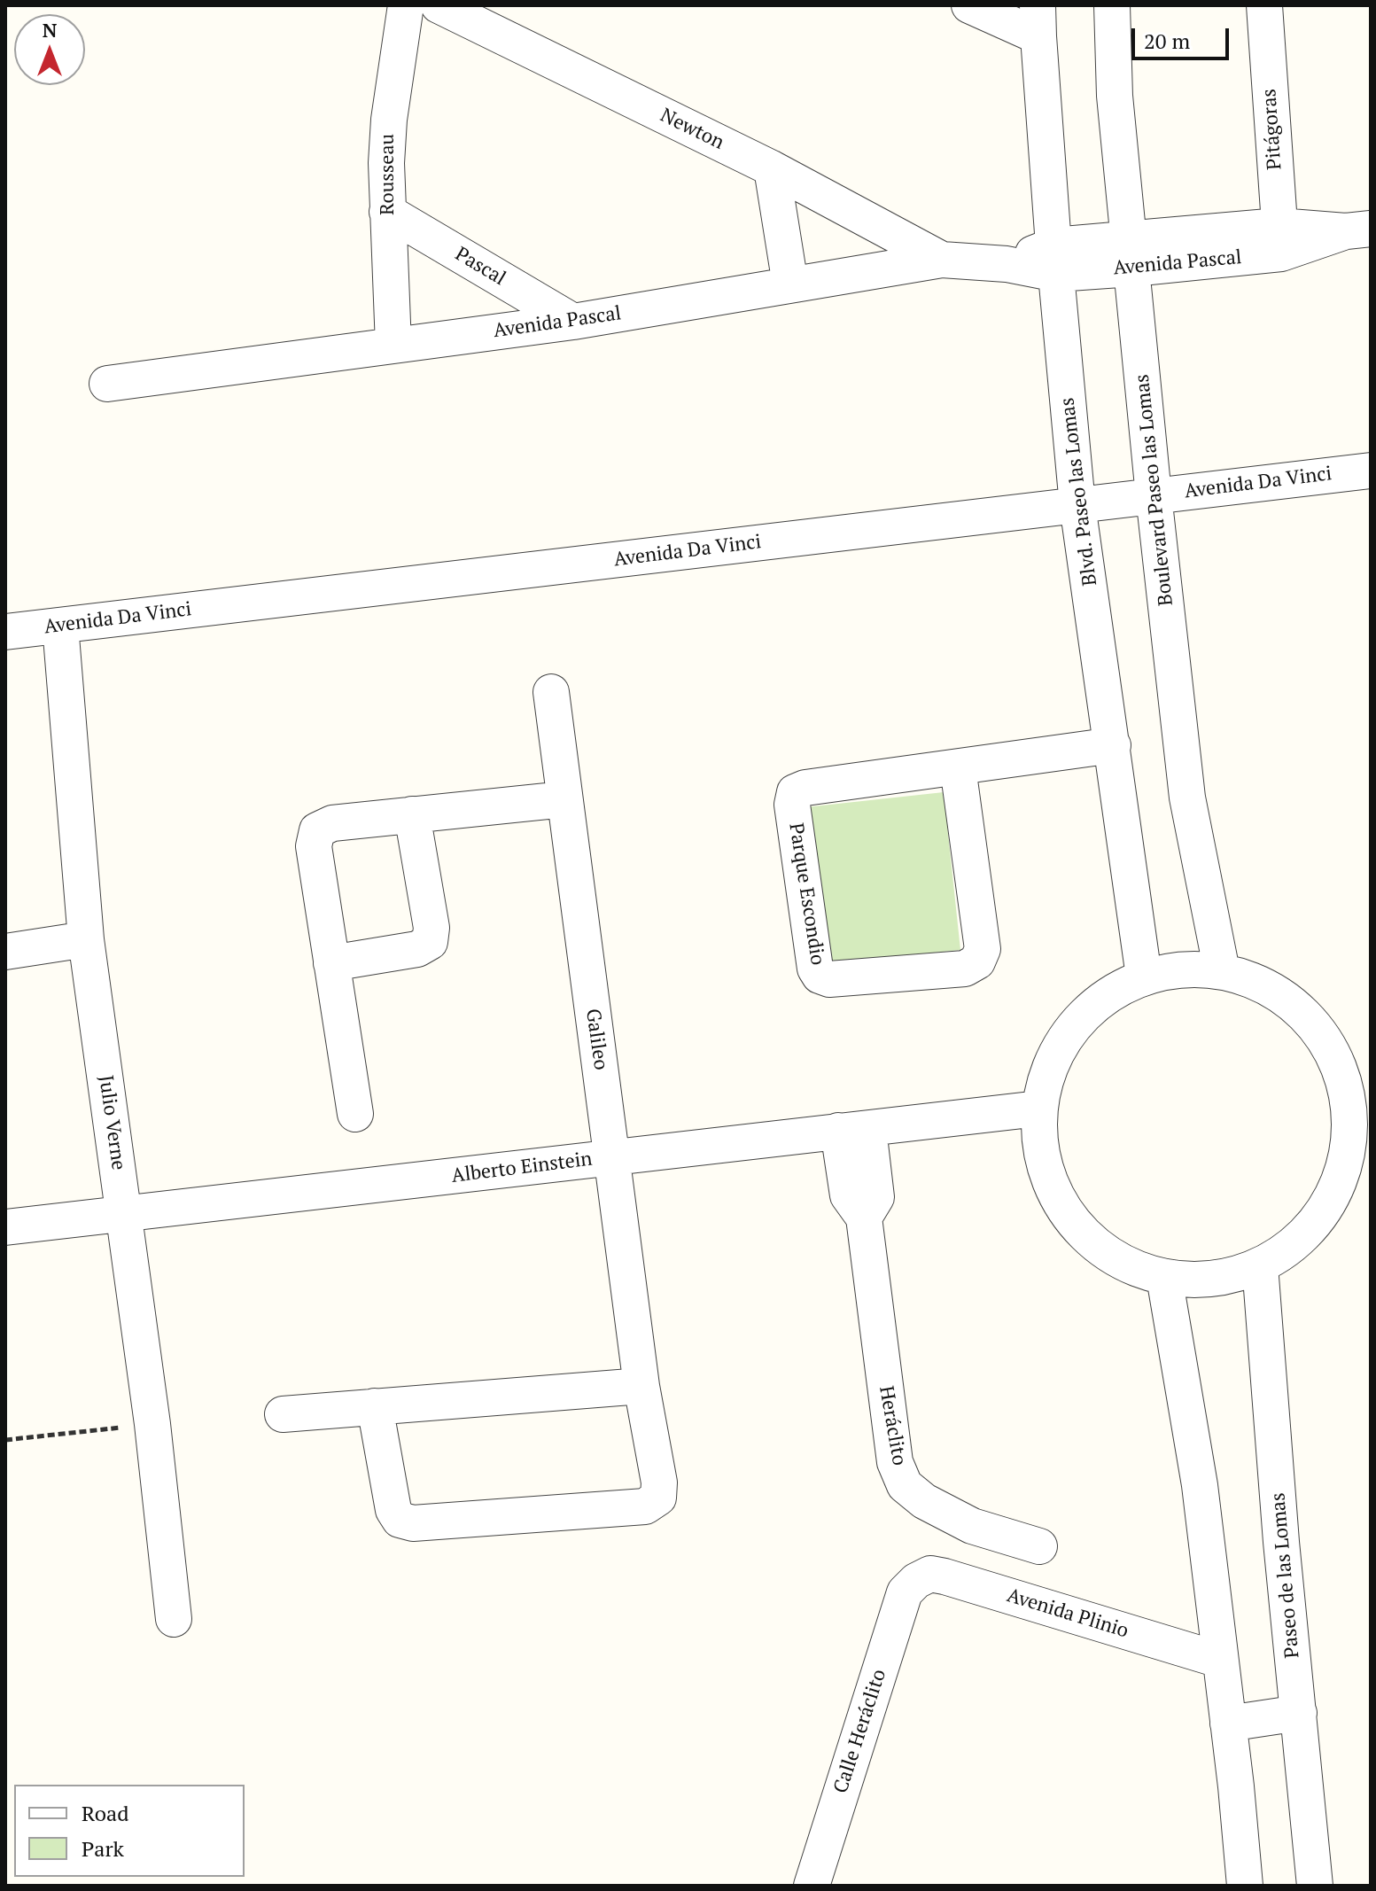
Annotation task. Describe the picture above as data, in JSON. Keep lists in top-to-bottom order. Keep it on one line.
{"streets":{"street":["Newton","Pitágoras","Rousseau","Avenida Pascal","Pascal","Avenida Da Vinci","Boulevard Paseo las Lomas","Blvd. Paseo las Lomas","Parque Escondio","Galileo","Julio Verne","Alberto Einstein","Heráclito","Paseo de las Lomas","Avenida Plinio","Calle Heráclito"]},"crossings":[["Newton","Avenida Pascal"],["Pitágoras","Avenida Pascal"],["Rousseau","Avenida Pascal"],["Rousseau","Pascal"],["Avenida Pascal","Pascal"],["Avenida Pascal","Boulevard Paseo las Lomas"],["Avenida Pascal","Blvd. Paseo las Lomas"],["Avenida Da Vinci","Boulevard Paseo las Lomas"],["Avenida Da Vinci","Blvd. Paseo las Lomas"],["Avenida Da Vinci","Julio Verne"],["Blvd. Paseo las Lomas","Parque Escondio"],["Galileo","Alberto Einstein"],["Julio Verne","Alberto Einstein"],["Alberto Einstein","Heráclito"],["Avenida Plinio","Calle Heráclito"]],"legend":["Road","Park"],"scale_bar":"20 m","north":"top"}
